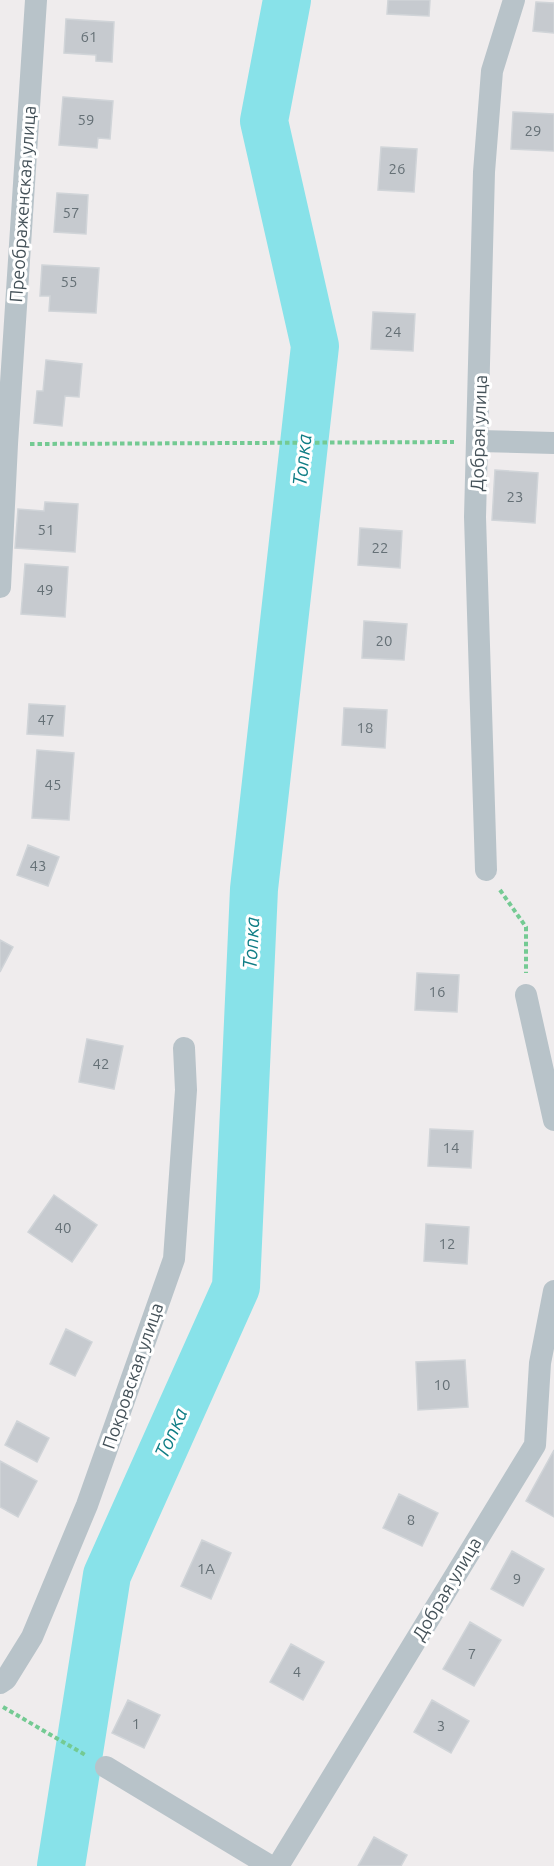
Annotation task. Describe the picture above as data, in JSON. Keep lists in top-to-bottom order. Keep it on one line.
{"streets":{"street":["Преображенская улица","Добрая улица","Покровская улица"]},"water":["Топка"],"house_numbers":["61","59","29","26","57","55","24","23","51","22","49","20","47","18","45","43","16","42","14","40","12","10","8","1А","9","7","4","1","3"]}
